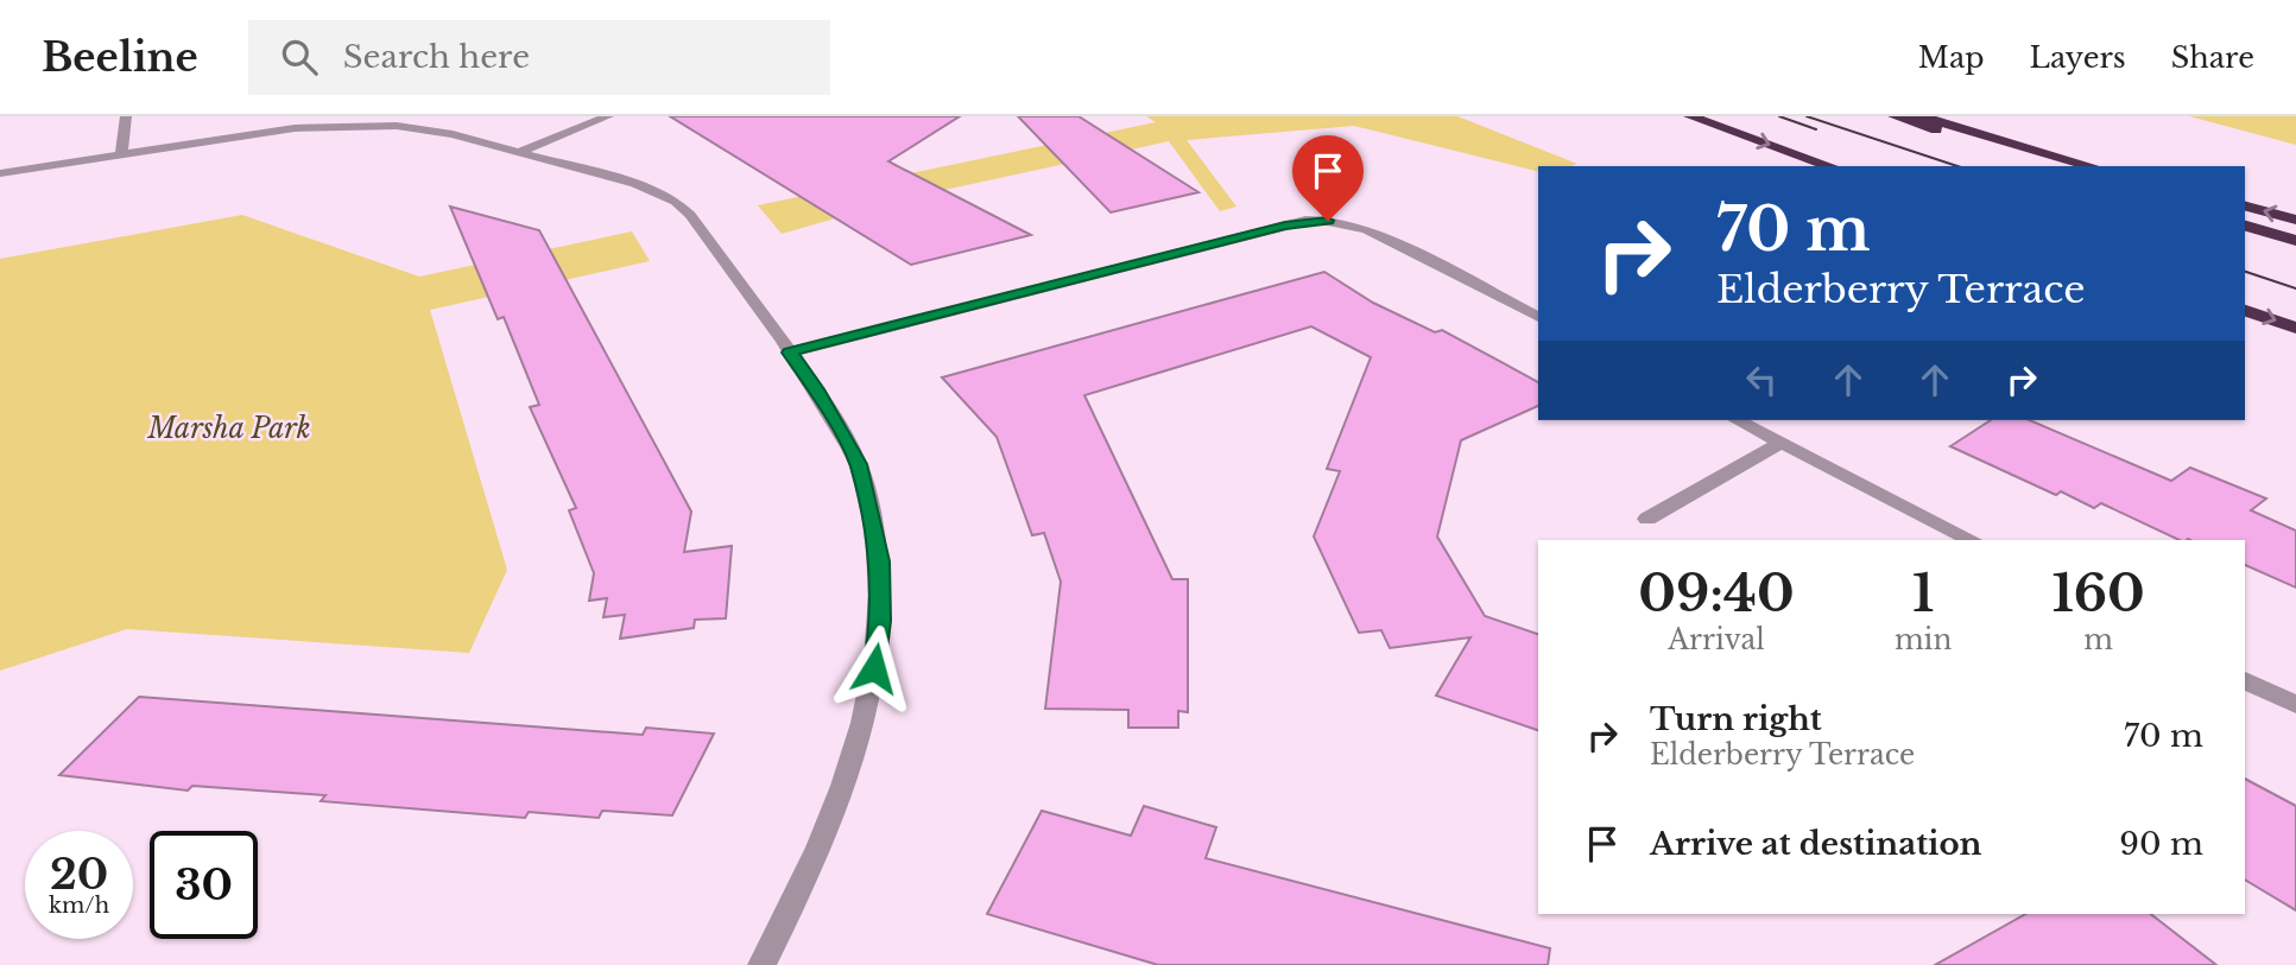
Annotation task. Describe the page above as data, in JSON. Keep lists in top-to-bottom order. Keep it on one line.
{"parks":["Marsha Park"],"page":{"header":"Beeline","search":"Search here","nav":["Map","Layers","Share"],"turn":["70 m","Elderberry Terrace"],"eta":["09:40","Arrival","1","min","160","m"],"list":[{"name":"Turn right","note":"Elderberry Terrace","value":"70 m"},{"name":"Arrive at destination","value":"90 m"}],"speed":"20 km/h","limit":"30"}}
